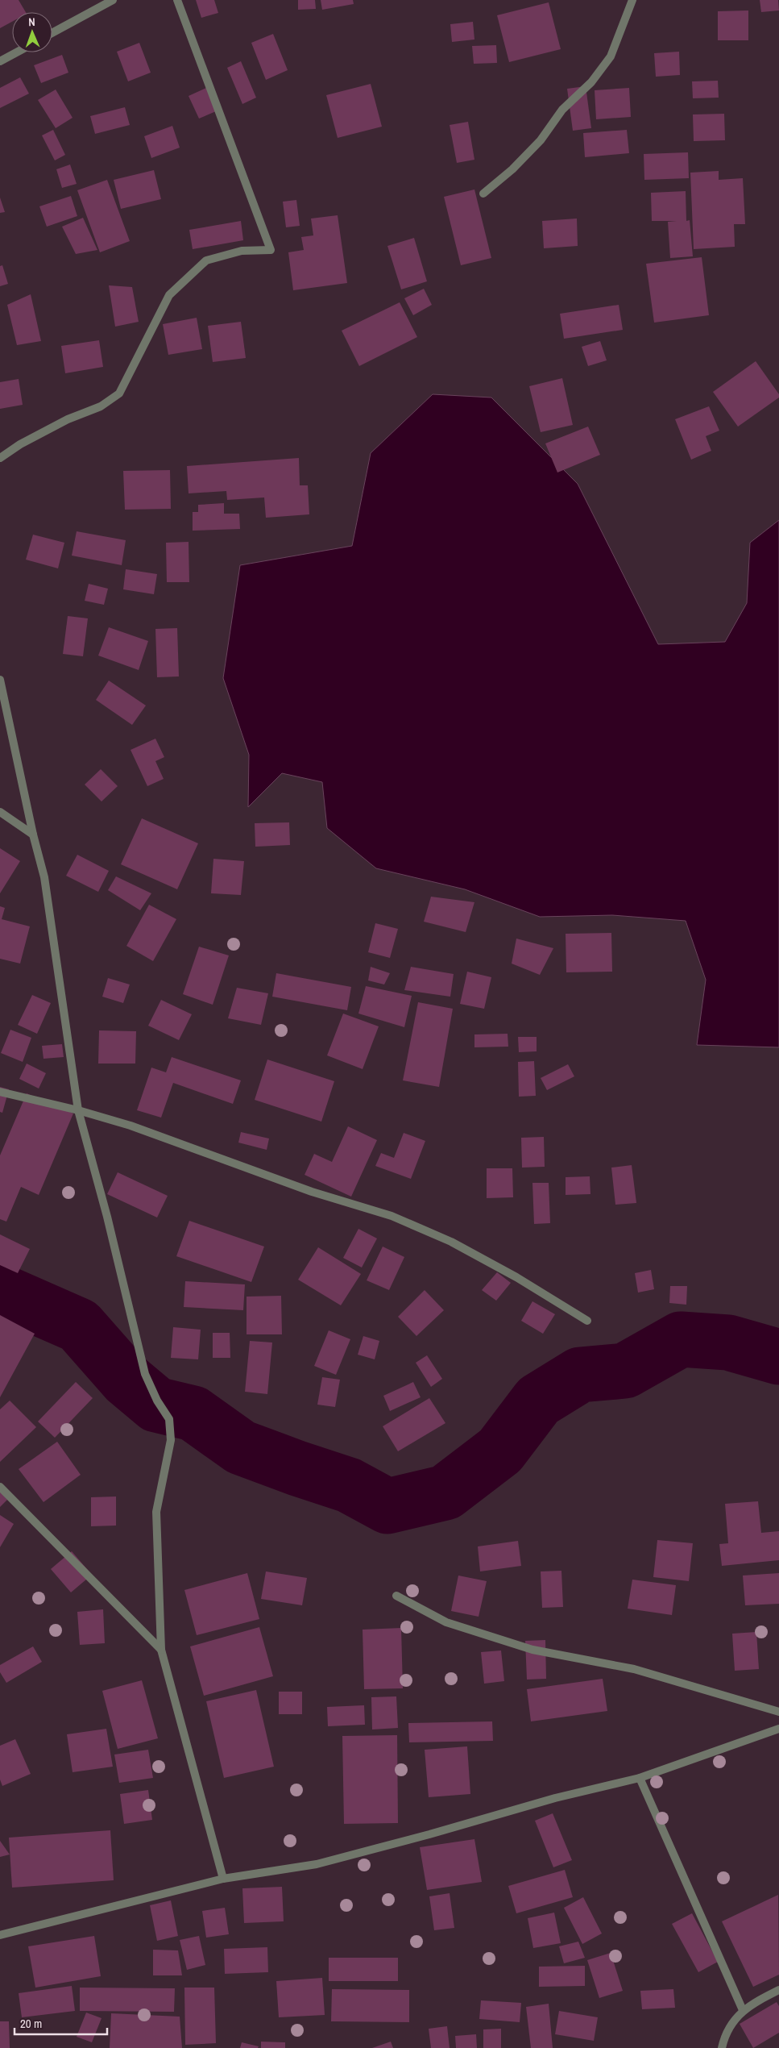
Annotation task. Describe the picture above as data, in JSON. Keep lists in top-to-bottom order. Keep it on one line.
{"scale_bar":"20 m","north":"top"}
